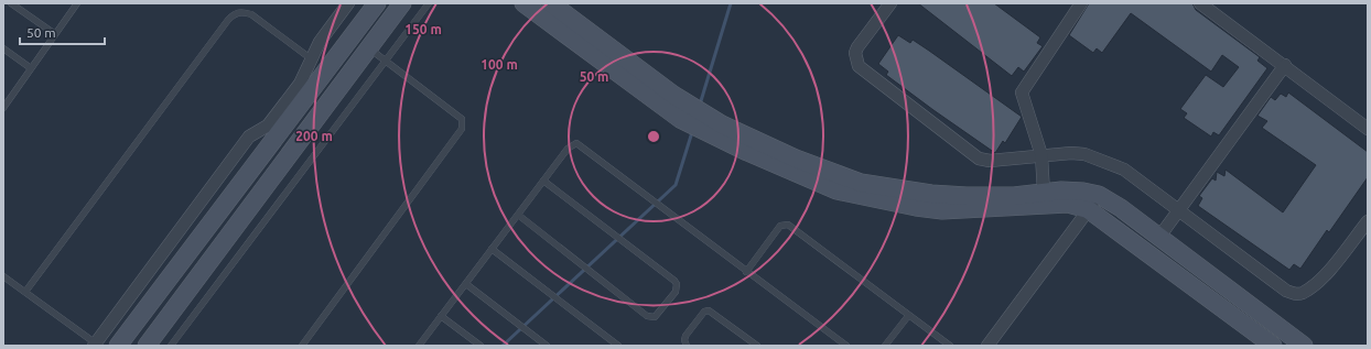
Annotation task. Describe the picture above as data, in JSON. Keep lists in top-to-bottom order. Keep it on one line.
{"scale_bar":"50 m","rings":["150 m","100 m","50 m","200 m"]}
